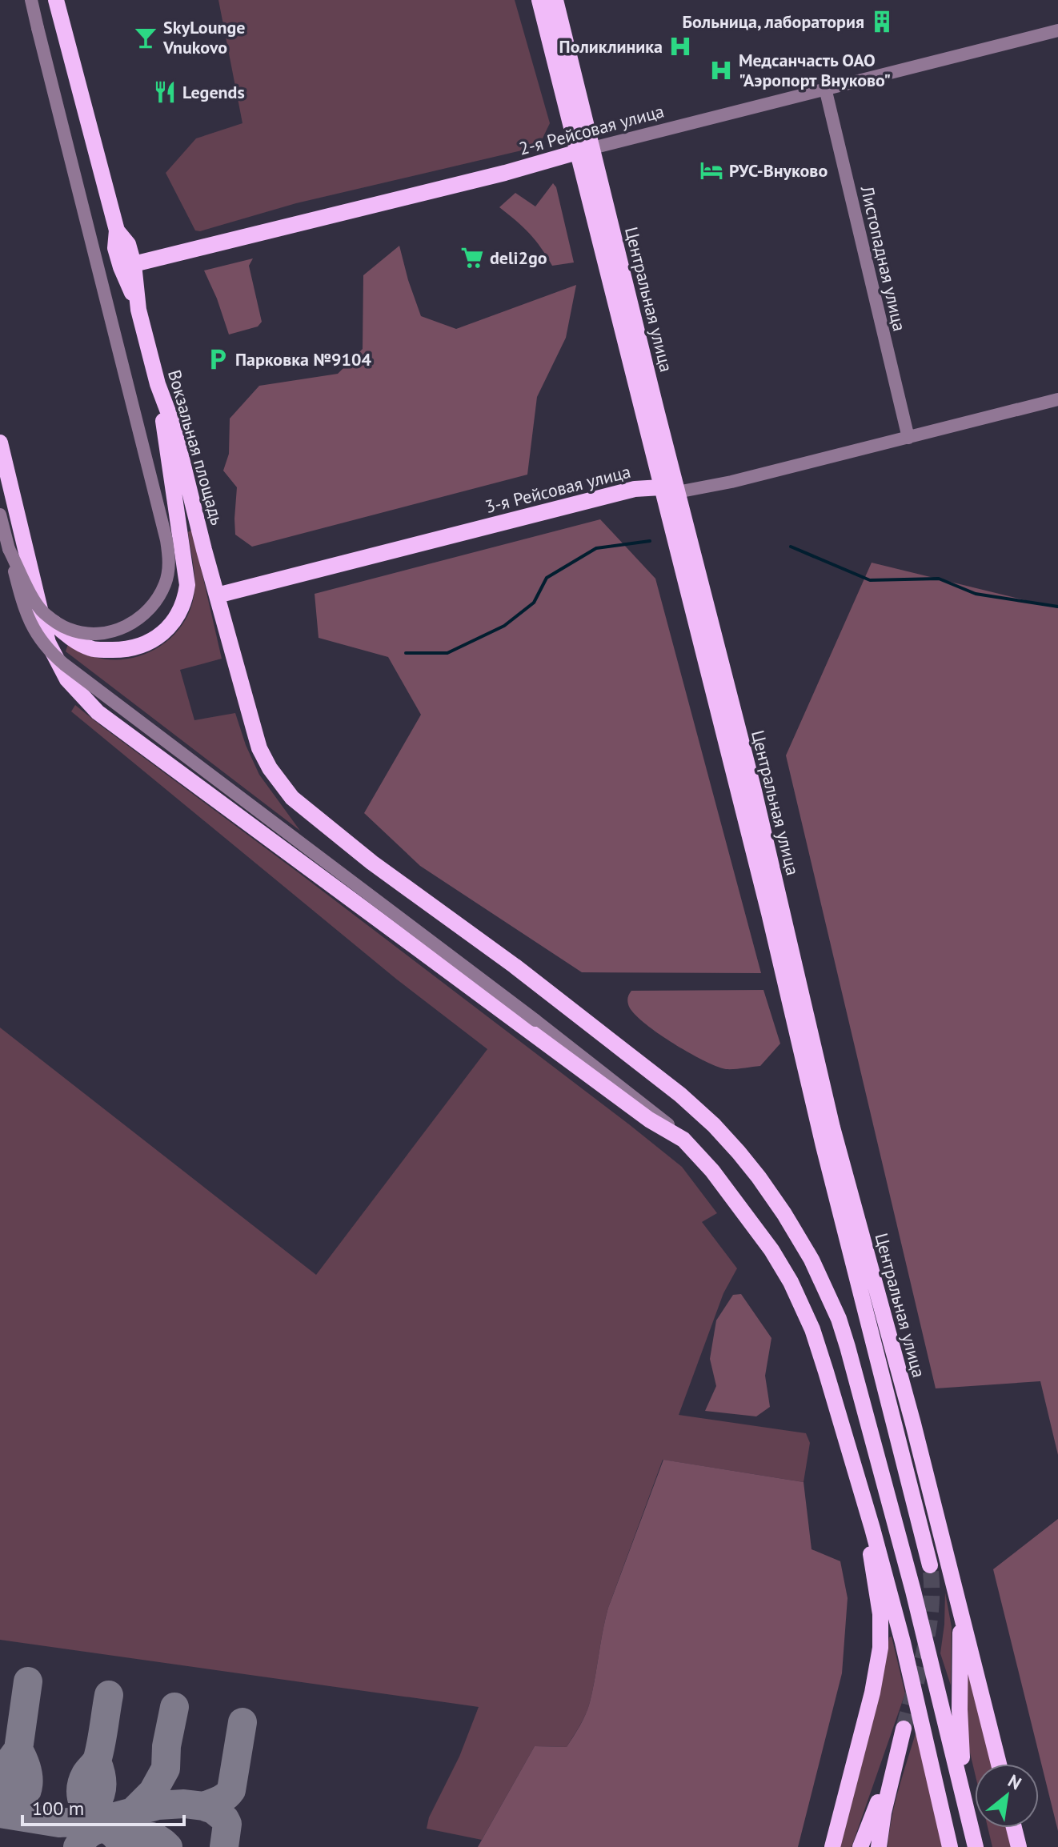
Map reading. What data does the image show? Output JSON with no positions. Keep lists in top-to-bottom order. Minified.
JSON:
{"streets":{"main road":["2-я Рейсовая улица","Центральная улица","Вокзальная площадь","3-я Рейсовая улица"],"street":["Листопадная улица"]},"crossings":[["2-я Рейсовая улица","Листопадная улица"],["2-я Рейсовая улица","Центральная улица"],["2-я Рейсовая улица","Вокзальная площадь"],["Листопадная улица","3-я Рейсовая улица"],["Центральная улица","3-я Рейсовая улица"],["Вокзальная площадь","3-я Рейсовая улица"]],"places":{"building":["Больница, лаборатория"],"bar":["SkyLounge Vnukovo"],"hospital":["Поликлиника","Медсанчасть ОАО \"Аэропорт Внуково\""],"restaurant":["Legends"],"hotel":["РУС-Внуково"],"supermarket":["deli2go"],"parking":["Парковка №9104"]},"scale_bar":"100 m","north":"top right"}
